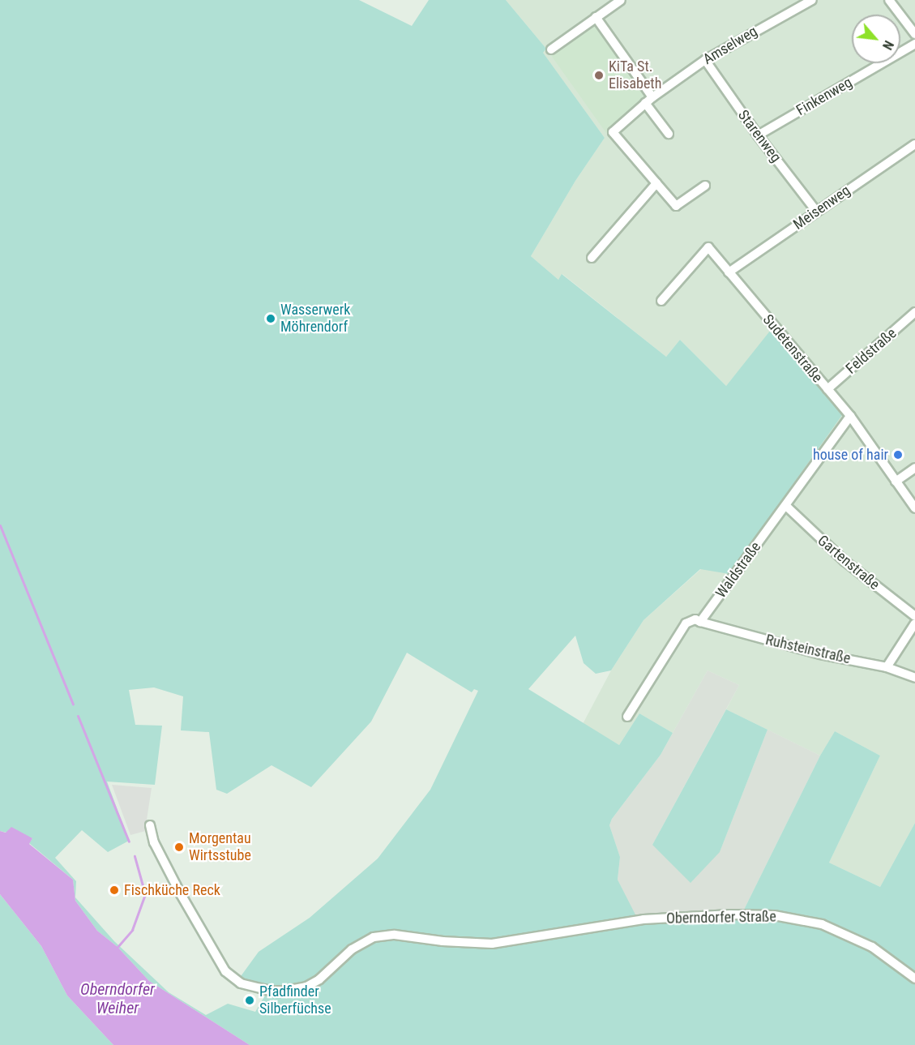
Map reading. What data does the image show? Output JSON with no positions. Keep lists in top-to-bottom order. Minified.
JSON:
{"streets":{"street":["Amselweg","Finkenweg","Starenweg","Meisenweg","Sudetenstraße","Feldstraße","Gartenstraße","Waldstraße","Ruhsteinstraße","Oberndorfer Straße"]},"crossings":[["Amselweg","Starenweg"],["Finkenweg","Starenweg"],["Starenweg","Meisenweg"],["Meisenweg","Sudetenstraße"],["Sudetenstraße","Feldstraße"],["Sudetenstraße","Waldstraße"],["Gartenstraße","Waldstraße"],["Waldstraße","Ruhsteinstraße"]],"water":["Oberndorfer Weiher"],"places":["KiTa St. Elisabeth","Wasserwerk Möhrendorf","house of hair","Morgentau Wirtsstube","Fischküche Reck","Pfadfinder Silberfüchse"],"north":"bottom right"}
